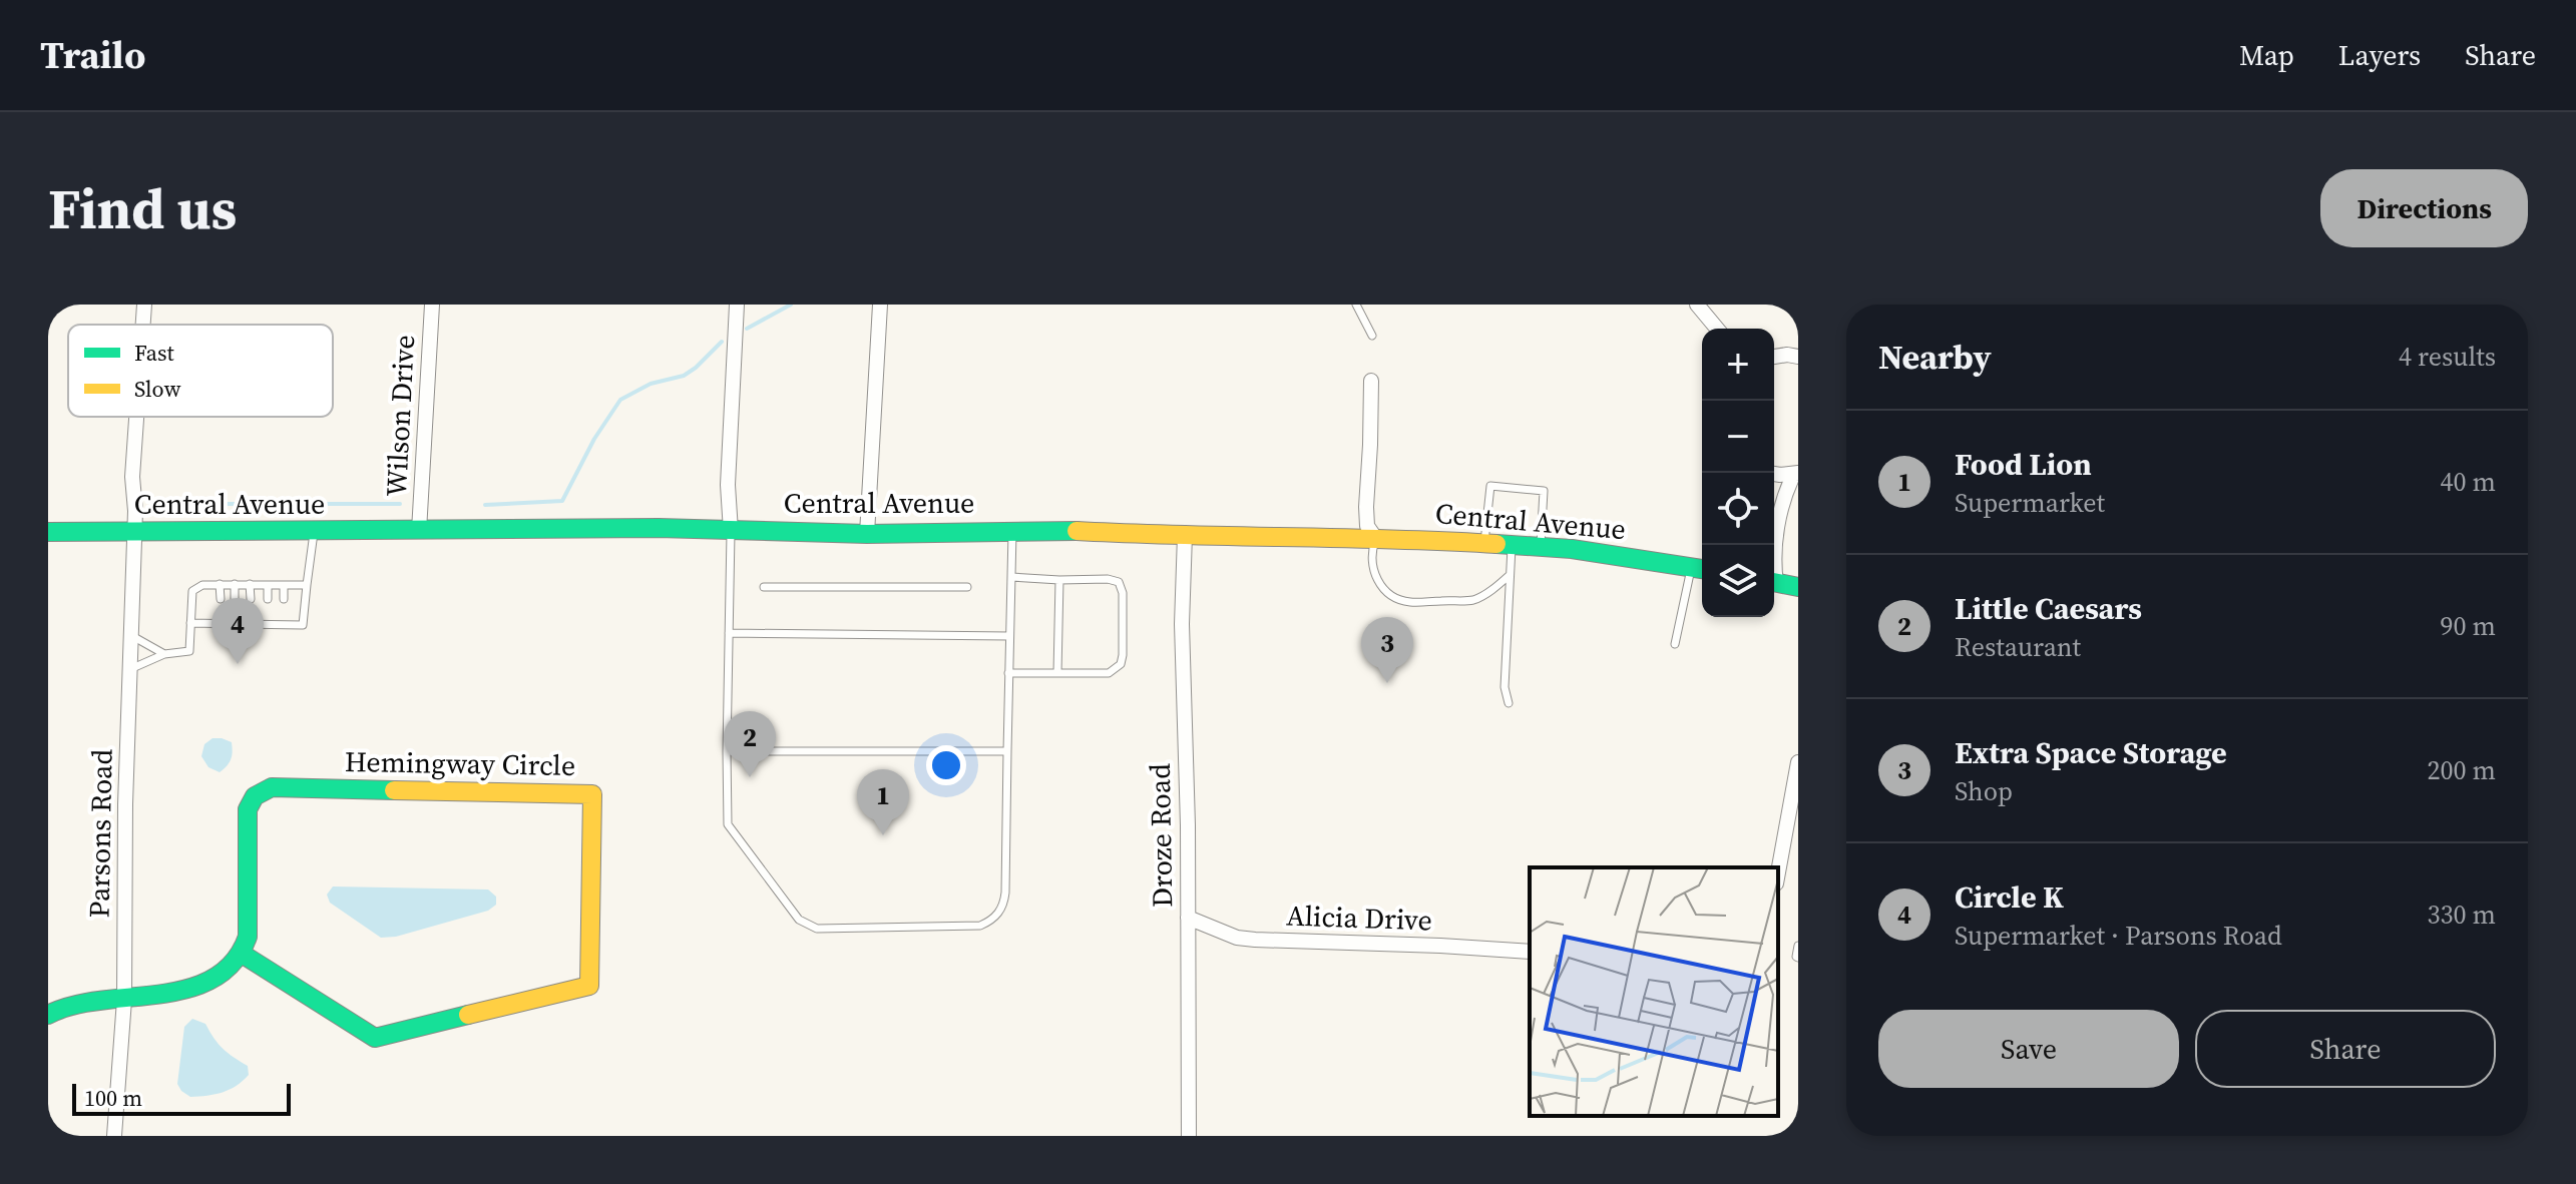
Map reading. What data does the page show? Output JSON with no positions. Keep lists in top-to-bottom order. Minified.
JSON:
{"streets":{"street":["Wilson Drive","Central Avenue","Hemingway Circle","Parsons Road","Droze Road","Alicia Drive"]},"crossings":[["Wilson Drive","Central Avenue"],["Central Avenue","Parsons Road"],["Central Avenue","Droze Road"],["Droze Road","Alicia Drive"]],"legend":["Fast","Slow"],"scale_bar":"100 m","page":{"header":"Trailo","nav":["Map","Layers","Share"],"buttons":["Directions",["Save","Share"]],"title":"Find us","heading":["Nearby","4 results"],"map_buttons":["+","−"],"list":[{"mark":"1","name":"Food Lion","note":"Supermarket","value":"40 m"},{"mark":"2","name":"Little Caesars","note":"Restaurant","value":"90 m"},{"mark":"3","name":"Extra Space Storage","note":"Shop","value":"200 m"},{"mark":"4","name":"Circle K","note":"Supermarket · Parsons Road","value":"330 m"}],"pins":["4","3","2","1"],"scale":"100 m"}}
